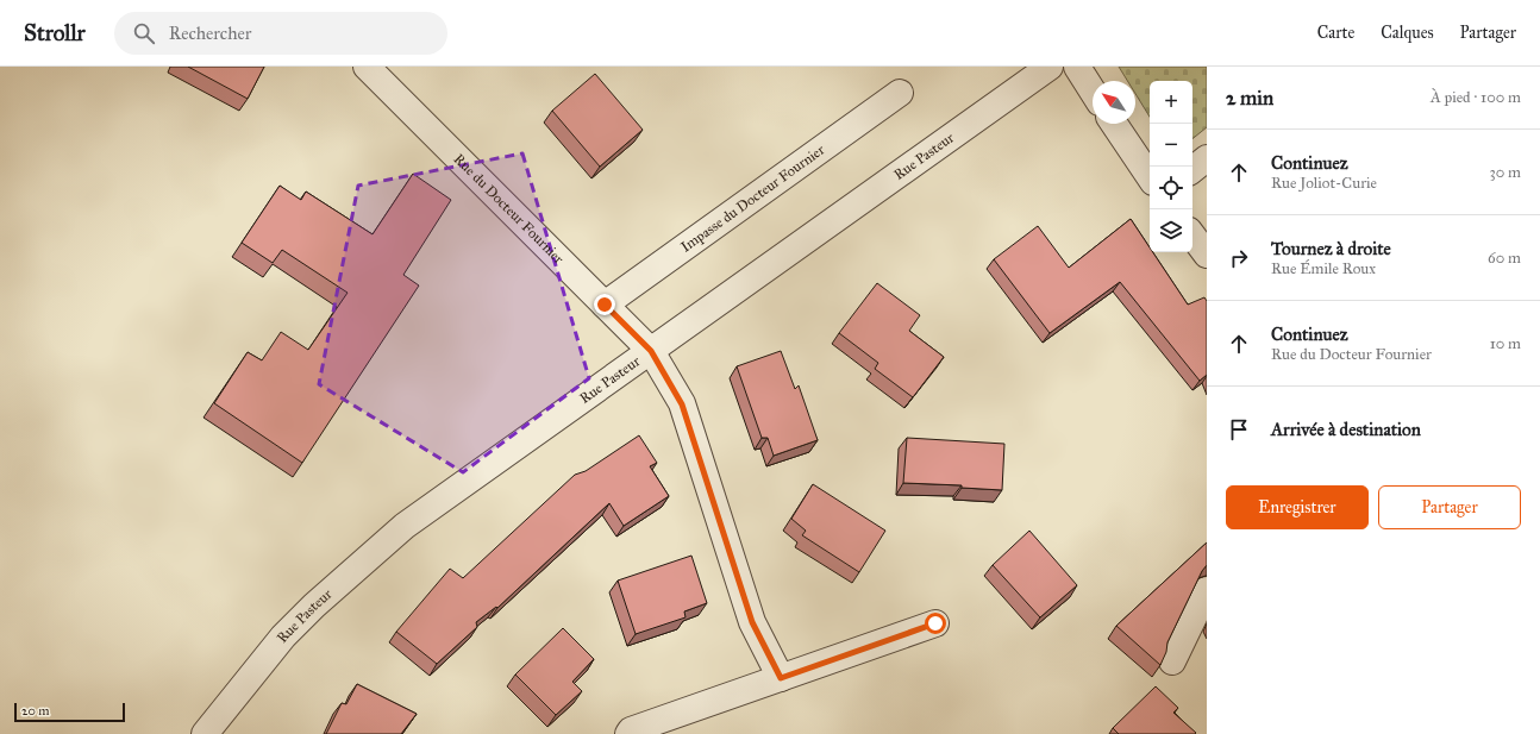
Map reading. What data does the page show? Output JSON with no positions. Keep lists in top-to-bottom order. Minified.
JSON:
{"streets":{"street":["Rue Pasteur","Impasse du Docteur Fournier","Rue du Docteur Fournier"]},"crossings":[["Rue Pasteur","Rue du Docteur Fournier"],["Impasse du Docteur Fournier","Rue du Docteur Fournier"]],"scale_bar":"20 m","north":"top left","page":{"header":"Strollr","search":"Rechercher","nav":["Carte","Calques","Partager"],"heading":["2 min","À pied · 100 m"],"map_buttons":["+","−"],"list":[["Continuez","Rue Joliot-Curie","30 m"],["Tournez à droite","Rue Émile Roux","60 m"],["Continuez","Rue du Docteur Fournier","10 m"],"Arrivée à destination"],"buttons":["Enregistrer","Partager"],"scale":"20 m"}}
